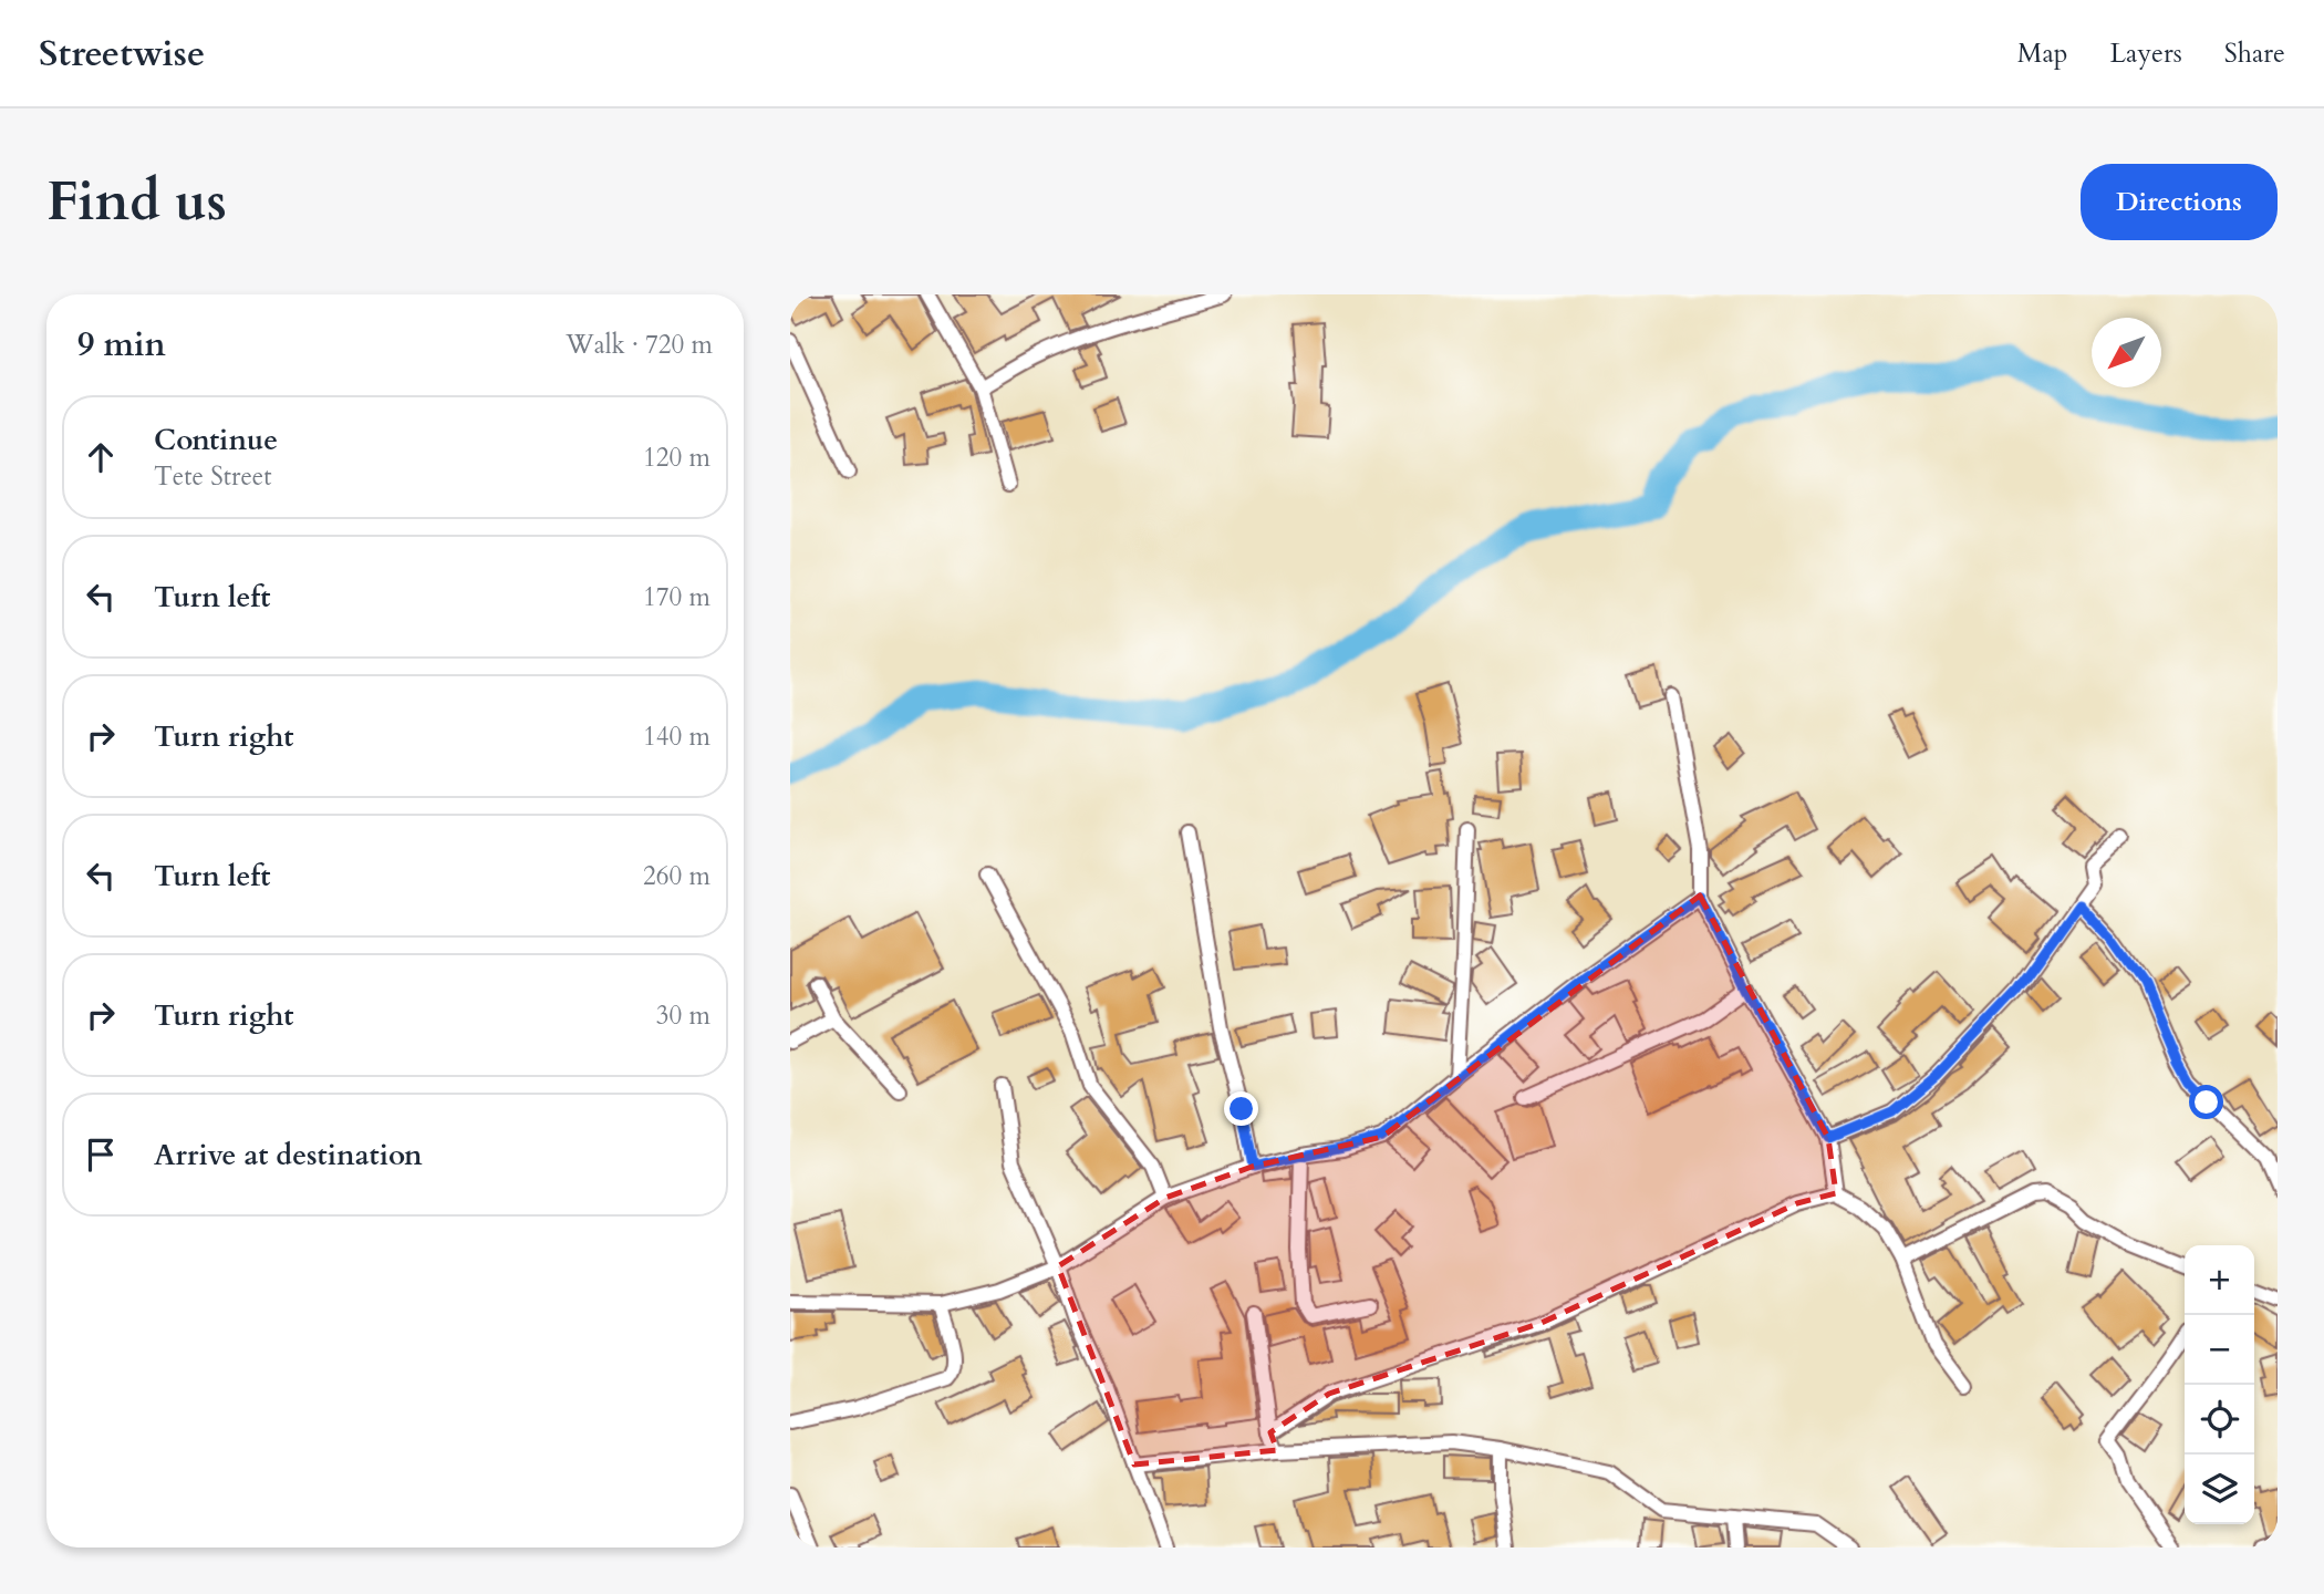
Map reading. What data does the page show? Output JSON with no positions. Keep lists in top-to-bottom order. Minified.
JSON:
{"north":"bottom left","page":{"header":"Streetwise","nav":["Map","Layers","Share"],"buttons":"Directions","title":"Find us","heading":["9 min","Walk · 720 m"],"list":[["Continue","Tete Street","120 m"],["Turn left","170 m"],["Turn right","140 m"],["Turn left","260 m"],["Turn right","30 m"],"Arrive at destination"],"map_buttons":["+","−"]}}
